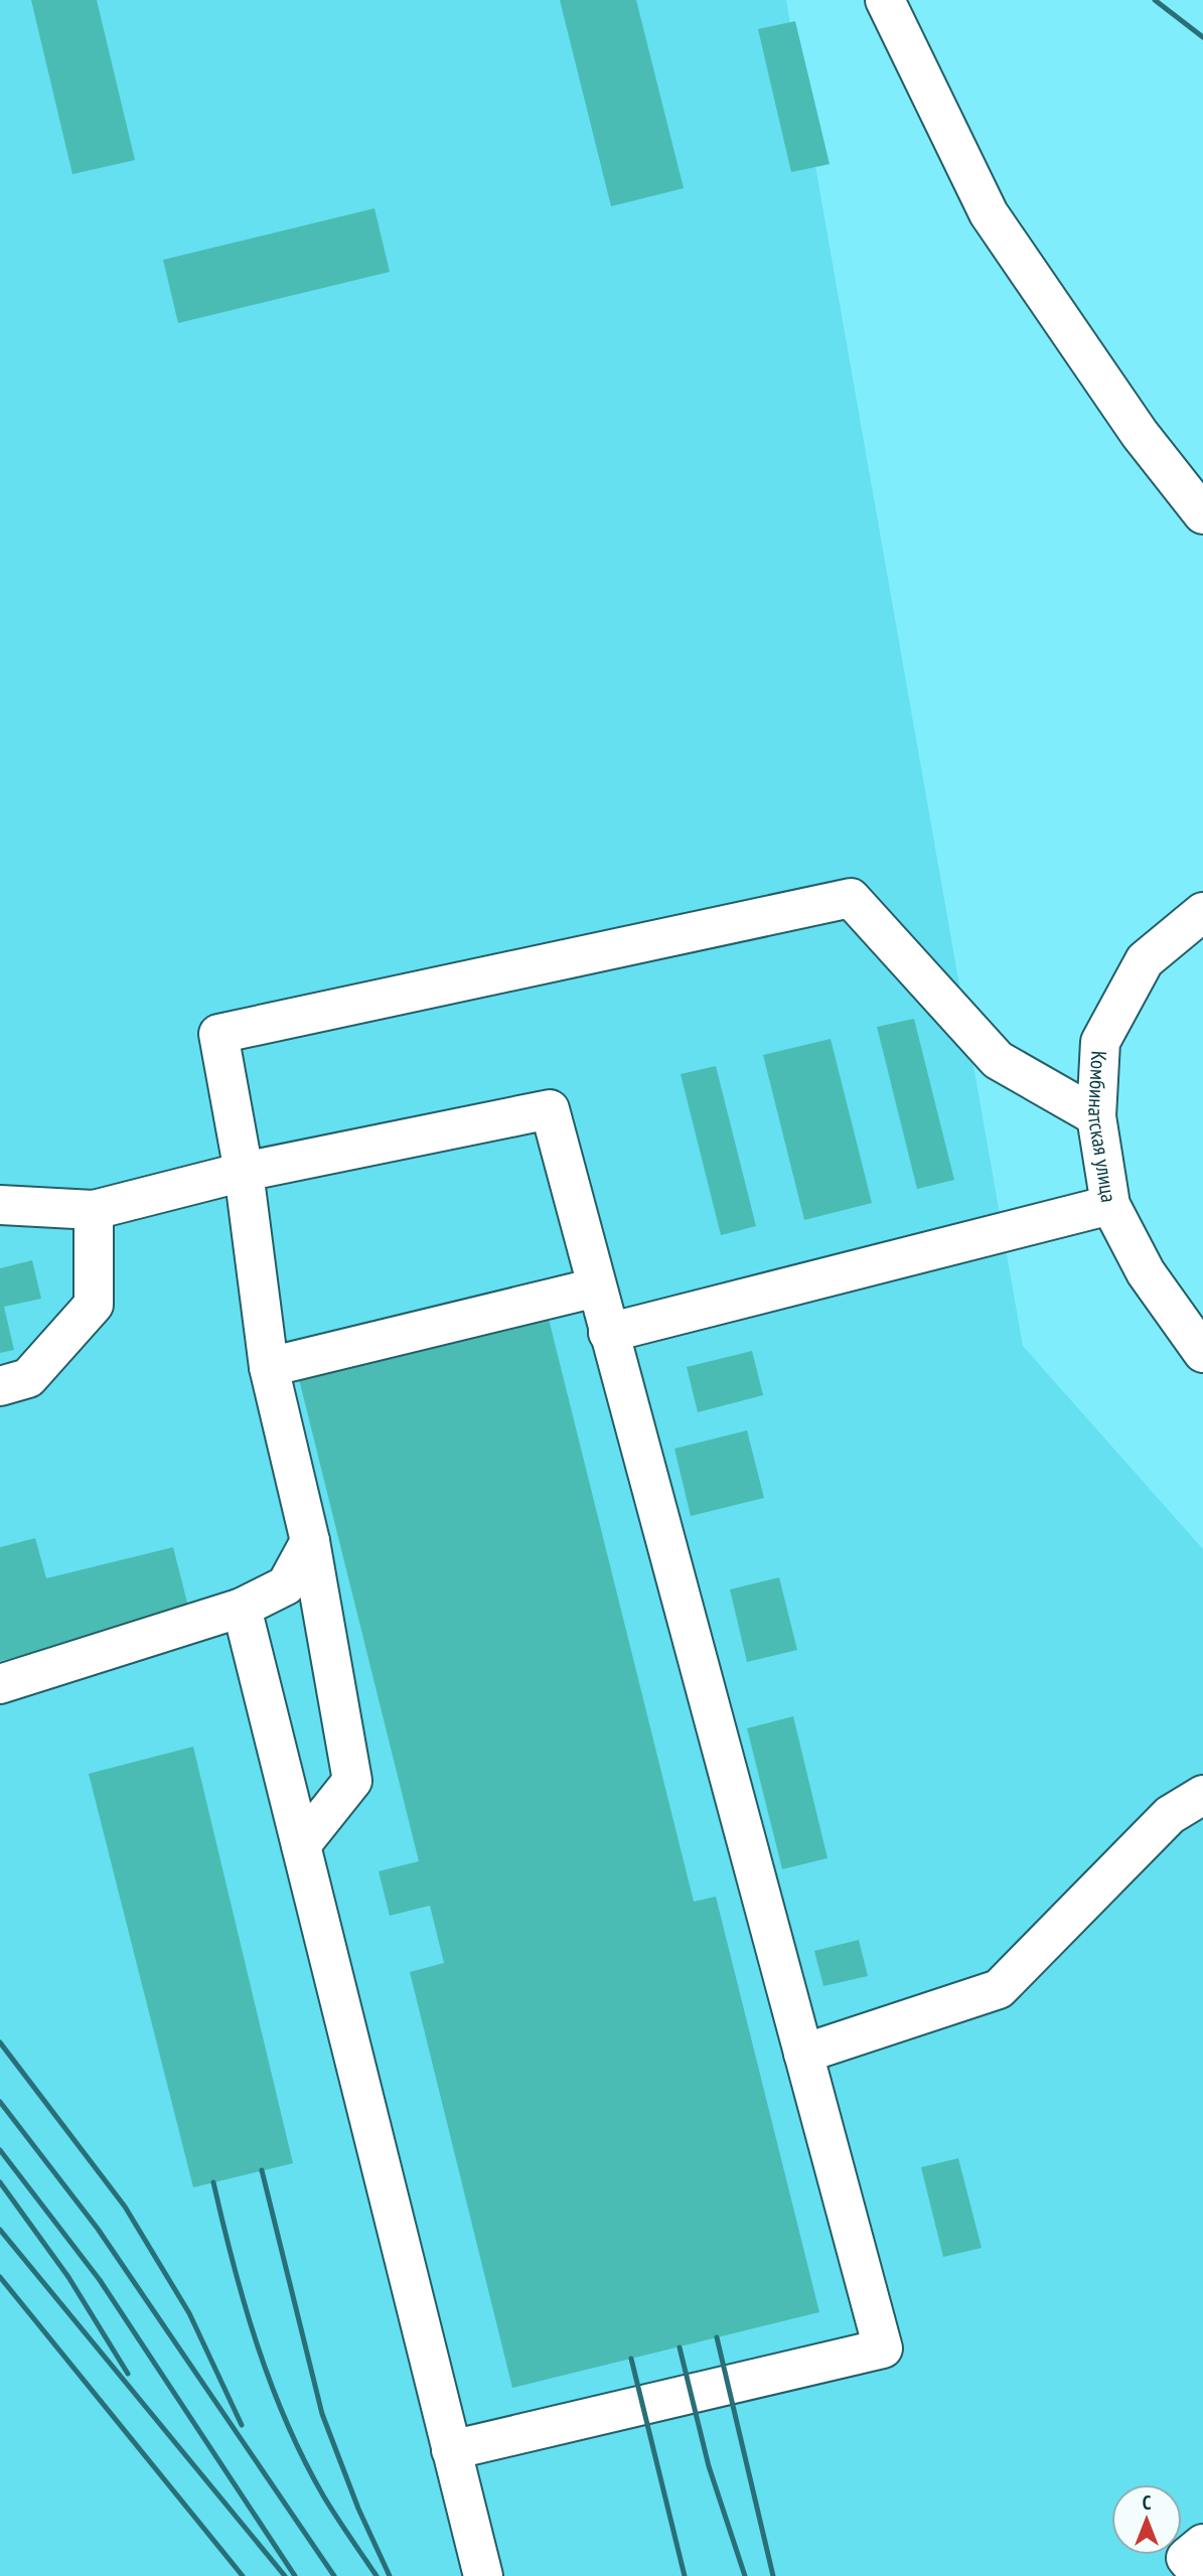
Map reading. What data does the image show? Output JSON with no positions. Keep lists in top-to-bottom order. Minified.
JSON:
{"streets":{"street":["Комбинатская улица"]},"north":"top"}
